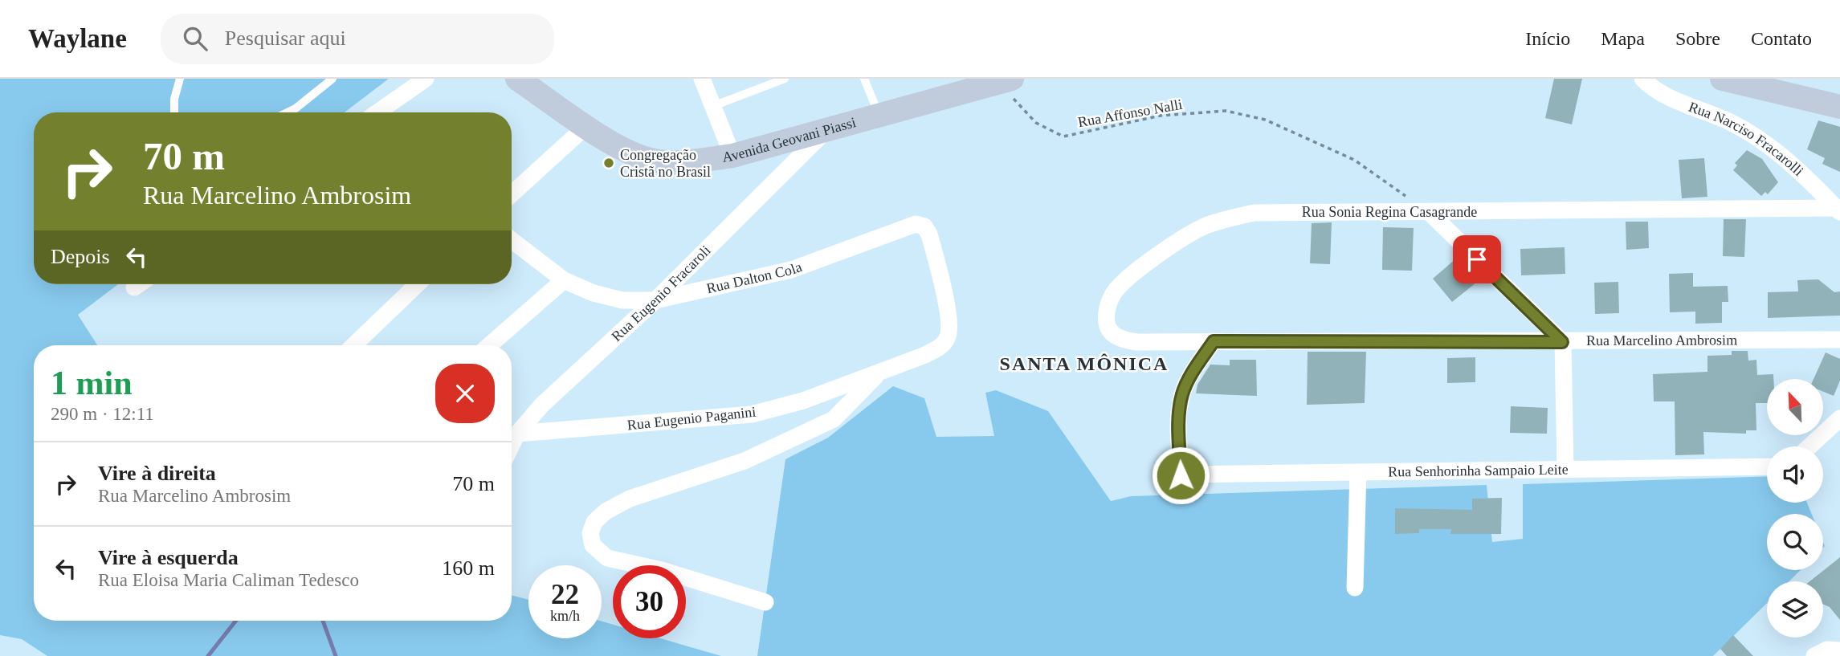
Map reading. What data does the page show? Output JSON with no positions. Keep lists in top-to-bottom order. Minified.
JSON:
{"streets":{"main road":["Avenida Geovani Piassi"],"street":["Rua Narciso Fracarolli","Rua Sonia Regina Casagrande","Rua Dalton Cola","Rua Eugenio Fracaroli","Rua Marcelino Ambrosim","Rua Eugenio Paganini","Rua Senhorinha Sampaio Leite"],"path":["Rua Affonso Nalli"]},"crossings":[["Rua Affonso Nalli","Avenida Geovani Piassi"],["Rua Affonso Nalli","Rua Sonia Regina Casagrande"],["Avenida Geovani Piassi","Rua Eugenio Fracaroli"],["Rua Narciso Fracarolli","Rua Sonia Regina Casagrande"],["Rua Sonia Regina Casagrande","Rua Marcelino Ambrosim"],["Rua Sonia Regina Casagrande","Rua Senhorinha Sampaio Leite"],["Rua Dalton Cola","Rua Eugenio Fracaroli"],["Rua Dalton Cola","Rua Eugenio Paganini"],["Rua Eugenio Fracaroli","Rua Eugenio Paganini"],["Rua Marcelino Ambrosim","Rua Senhorinha Sampaio Leite"]],"districts":["SANTA MÔNICA"],"places":["Congregação Cristã no Brasil"],"north":"top left","page":{"header":"Waylane","search":"Pesquisar aqui","nav":["Início","Mapa","Sobre","Contato"],"turn":["70 m","Rua Marcelino Ambrosim"],"then":"Depois","heading":["1 min","290 m · 12:11"],"list":[{"name":"Vire à direita","note":"Rua Marcelino Ambrosim","value":"70 m"},{"name":"Vire à esquerda","note":"Rua Eloisa Maria Caliman Tedesco","value":"160 m"}],"speed":"22 km/h","limit":"30"}}
